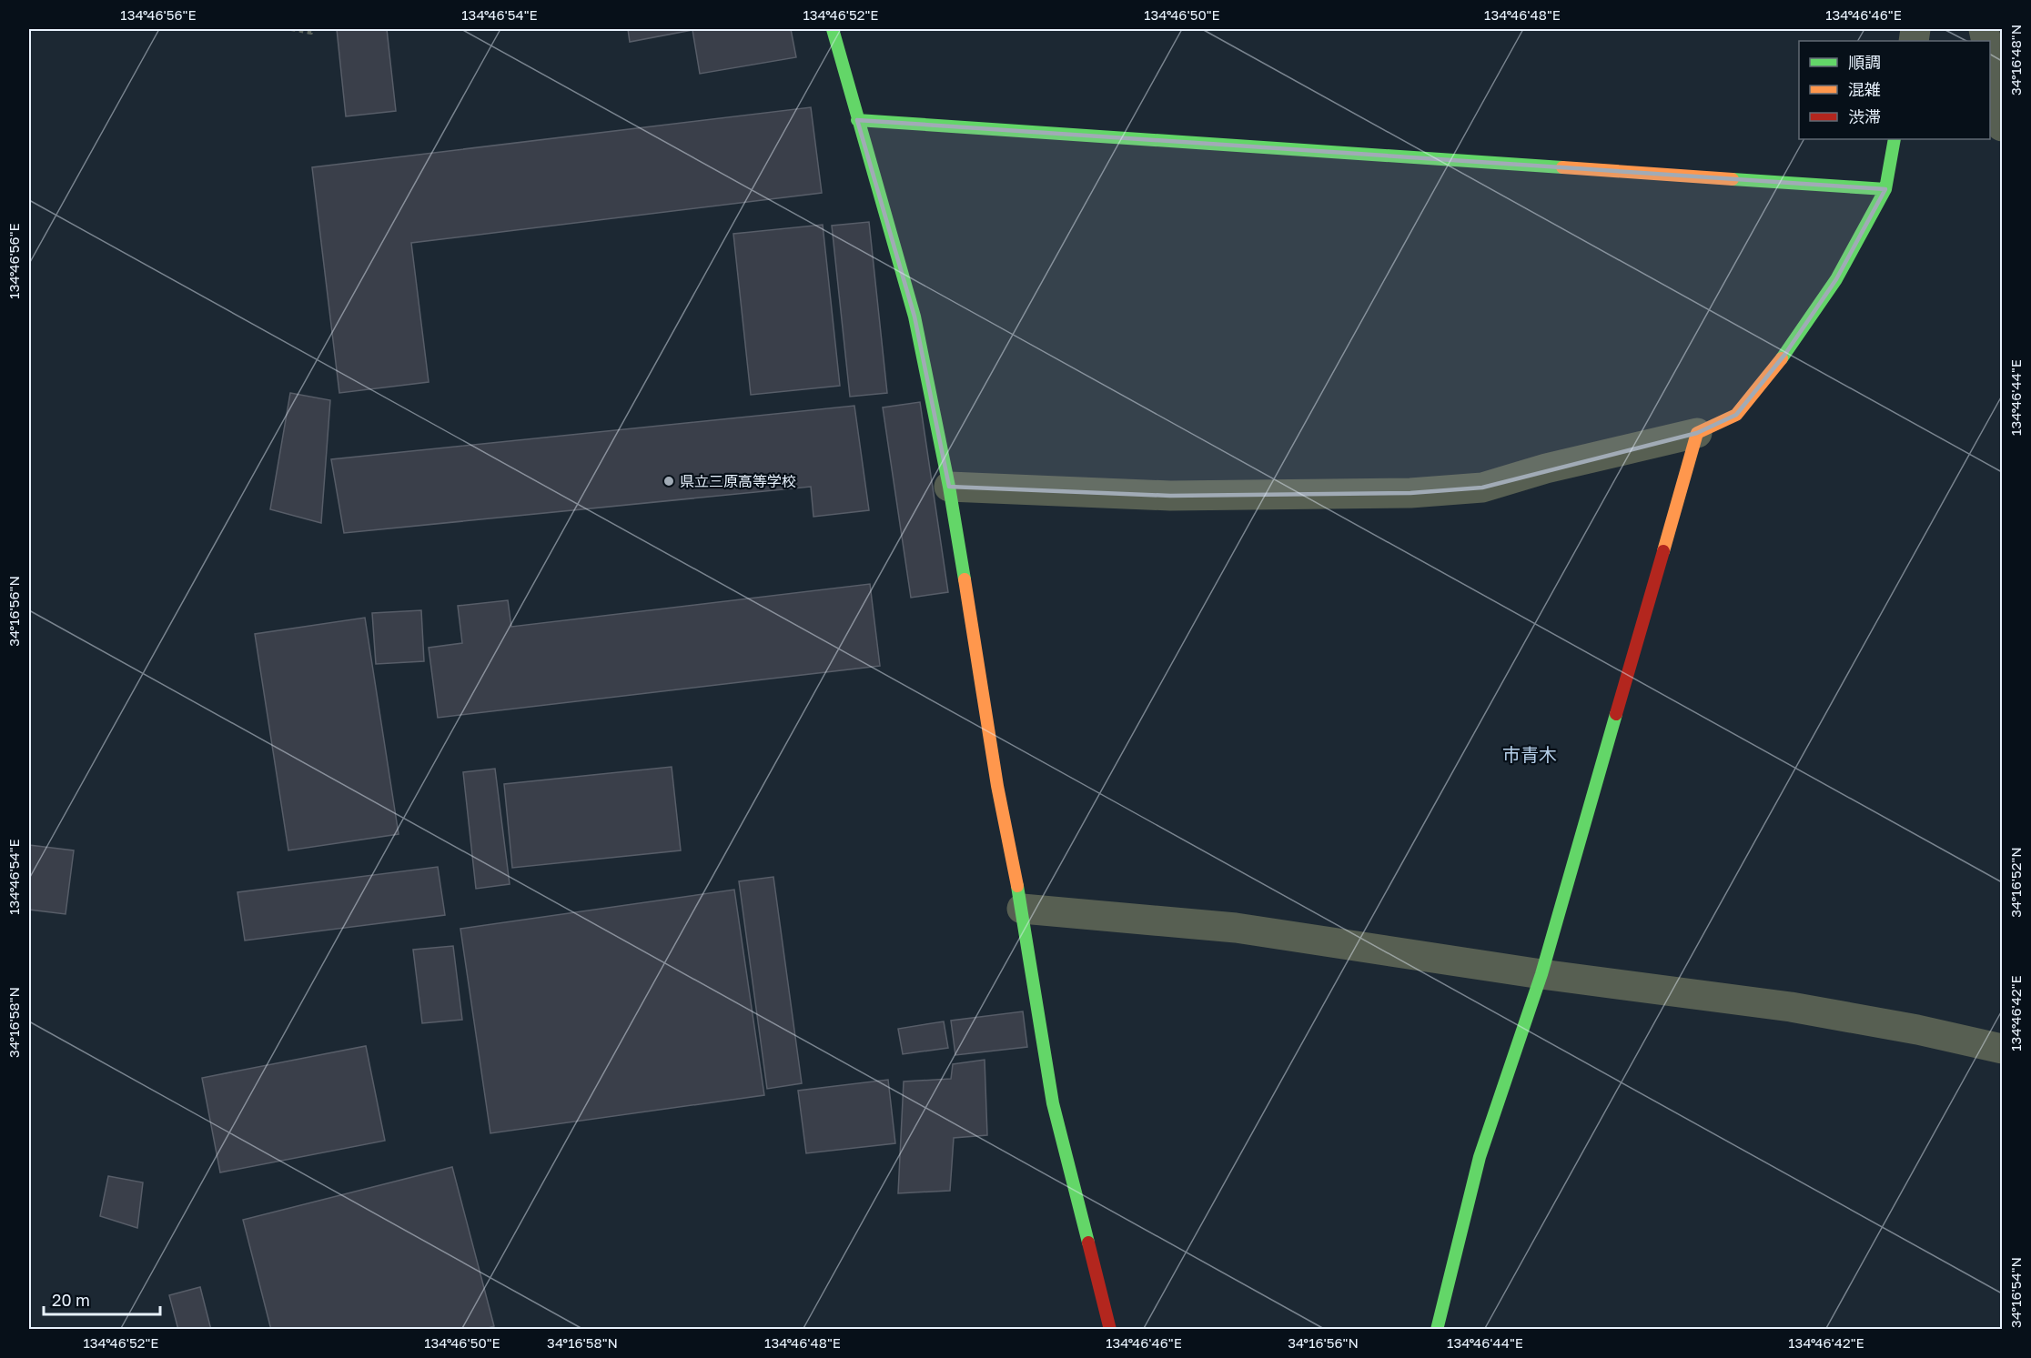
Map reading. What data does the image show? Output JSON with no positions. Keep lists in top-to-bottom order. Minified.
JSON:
{"districts":["市青木"],"places":["県立三原高等学校"],"legend":["順調","混雑","渋滞"],"scale_bar":"20 m","coordinates":["134°46'56\"E","134°46'54\"E","134°46'52\"E","134°46'50\"E","134°46'48\"E","134°46'46\"E","34°16'48\"N","134°46'44\"E","34°16'56\"N","34°16'52\"N","134°46'42\"E","34°16'58\"N","34°16'54\"N"]}
